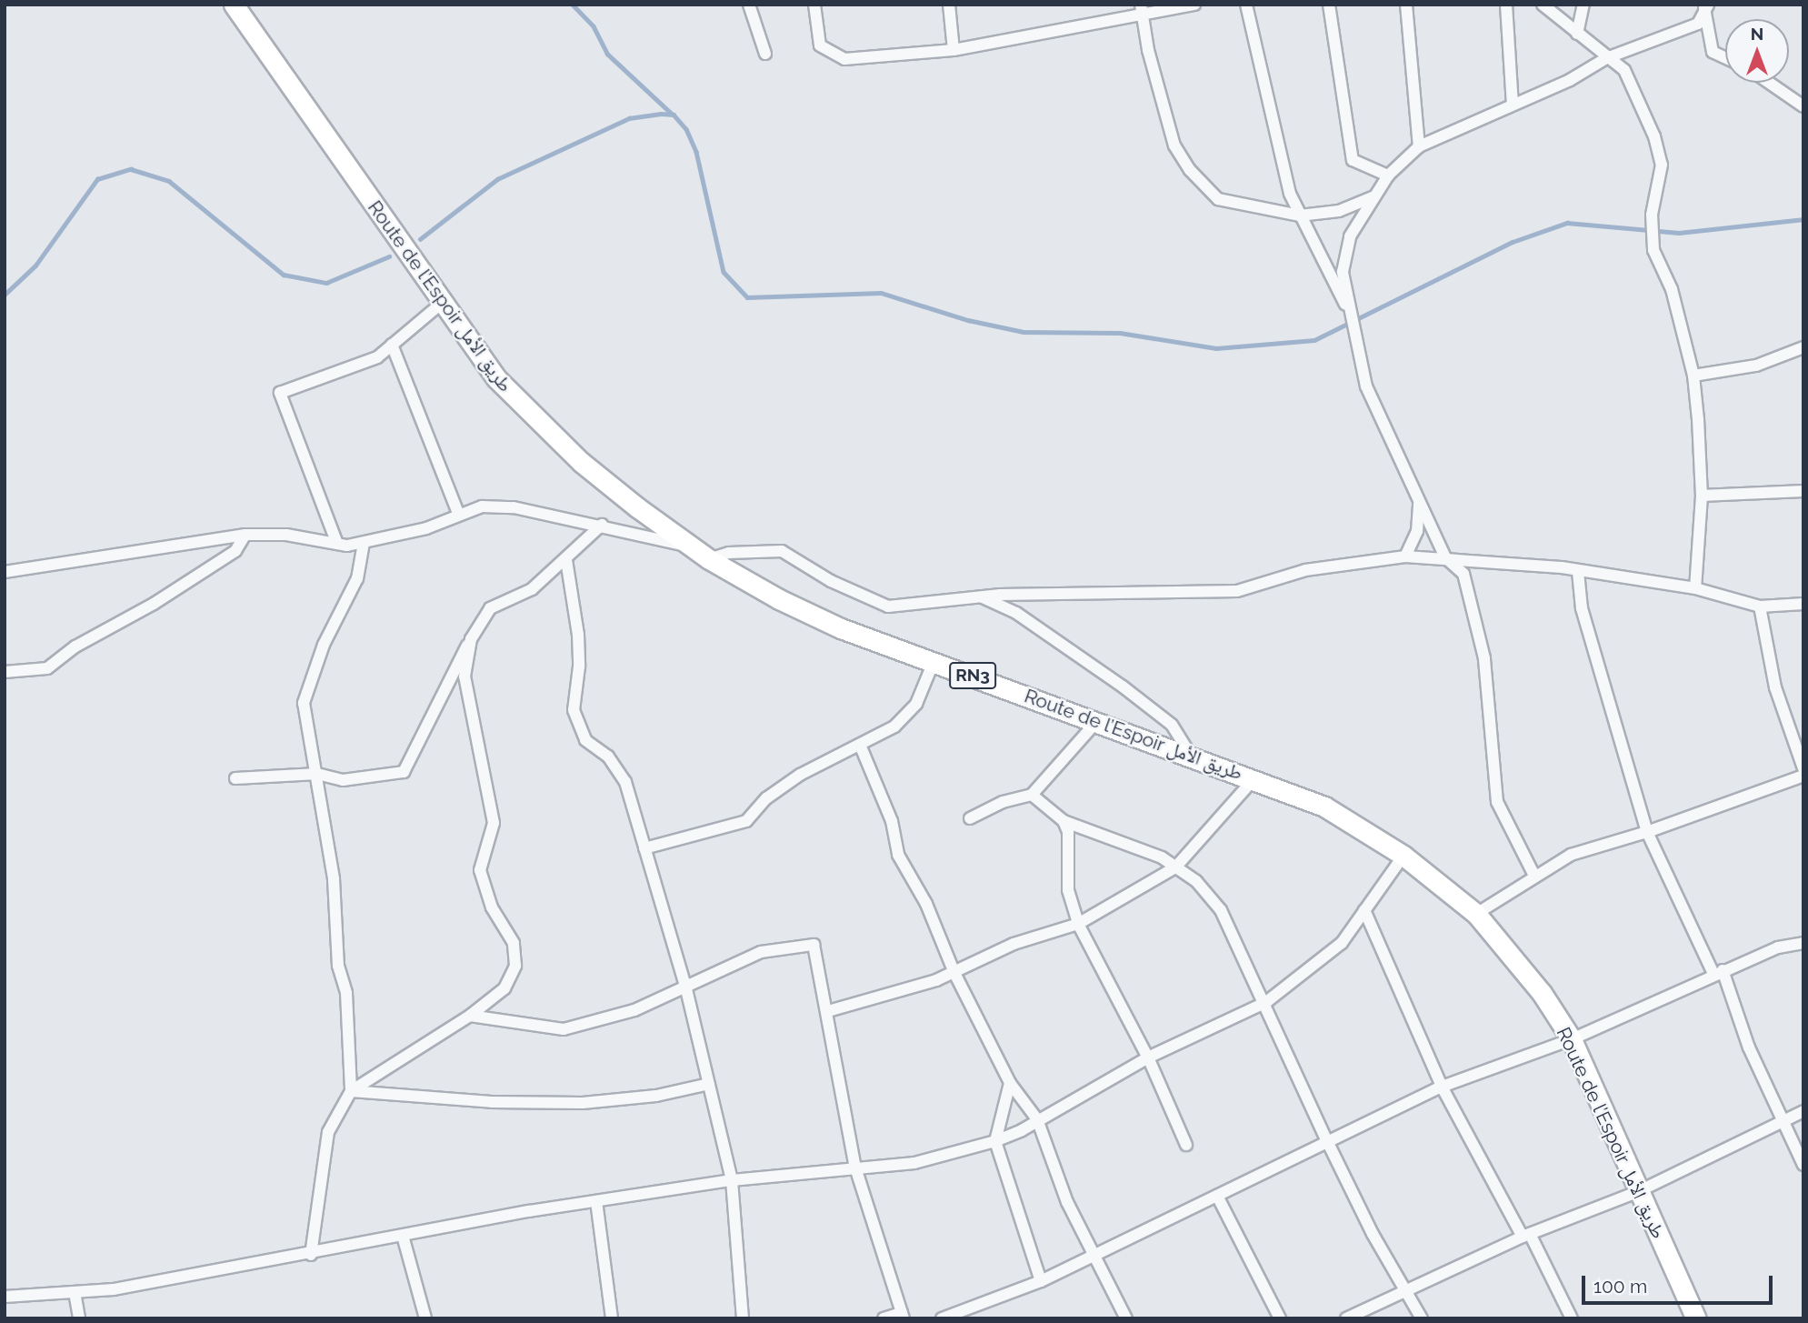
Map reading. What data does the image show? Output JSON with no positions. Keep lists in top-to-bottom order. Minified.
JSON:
{"streets":{"highway":["Route de l’Espoir طريق الأمل","RN3"]},"scale_bar":"100 m","north":"top"}
